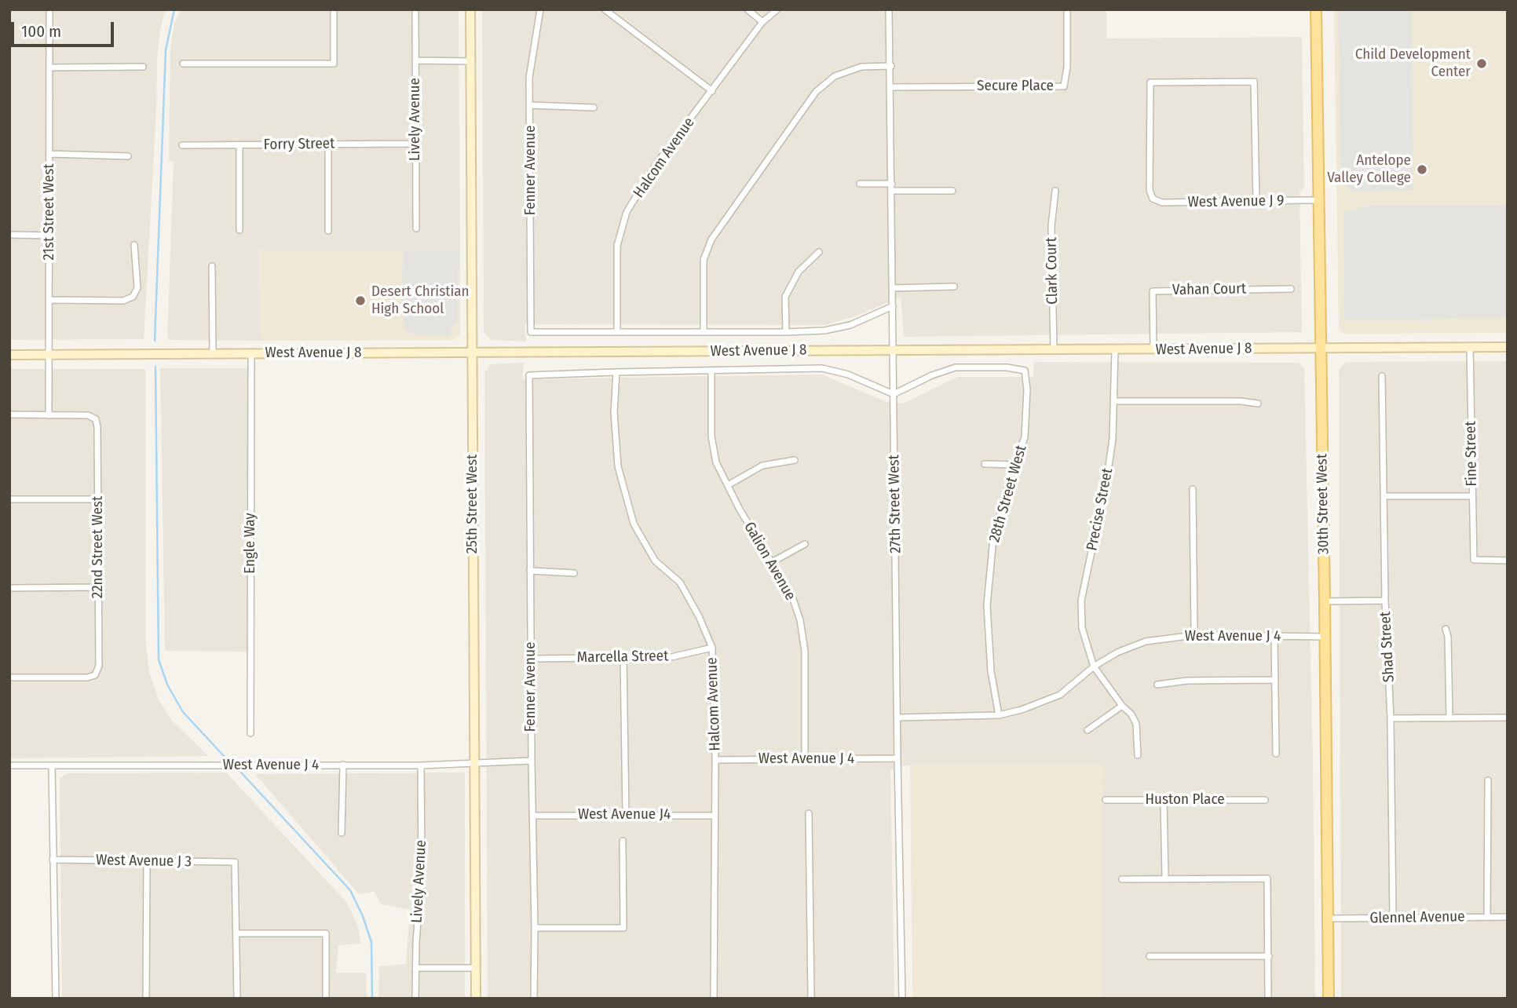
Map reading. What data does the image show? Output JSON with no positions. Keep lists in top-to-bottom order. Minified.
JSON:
{"streets":{"main road":["30th Street West"],"street":["Secure Place","Lively Avenue","Forry Street","Halcom Avenue","Fenner Avenue","West Avenue J 9","21st Street West","Clark Court","Vahan Court","West Avenue J 8","Fine Street","28th Street West","25th Street West","27th Street West","Precise Street","Engle Way","22nd Street West","Galion Avenue","West Avenue J 4","Shad Street","Marcella Street","Huston Place","West Avenue J4","West Avenue J 3","Glennel Avenue"]},"crossings":[["Secure Place","27th Street West"],["Lively Avenue","Forry Street"],["Lively Avenue","West Avenue J 4"],["Halcom Avenue","Fenner Avenue"],["Halcom Avenue","West Avenue J 4"],["Halcom Avenue","Marcella Street"],["Halcom Avenue","West Avenue J4"],["Fenner Avenue","West Avenue J 4"],["Fenner Avenue","Marcella Street"],["Fenner Avenue","West Avenue J4"],["West Avenue J 9","30th Street West"],["21st Street West","West Avenue J 8"],["21st Street West","22nd Street West"],["Clark Court","West Avenue J 8"],["Vahan Court","West Avenue J 8"],["West Avenue J 8","Fine Street"],["West Avenue J 8","25th Street West"],["West Avenue J 8","27th Street West"],["West Avenue J 8","30th Street West"],["West Avenue J 8","Precise Street"],["West Avenue J 8","Engle Way"],["28th Street West","27th Street West"],["28th Street West","West Avenue J 4"],["25th Street West","West Avenue J 4"],["27th Street West","West Avenue J 4"],["30th Street West","West Avenue J 4"],["30th Street West","Glennel Avenue"],["Precise Street","West Avenue J 4"],["Galion Avenue","West Avenue J 4"],["Shad Street","Glennel Avenue"]],"places":["Child Development Center","Antelope Valley College","Desert Christian High School"],"scale_bar":"100 m"}
